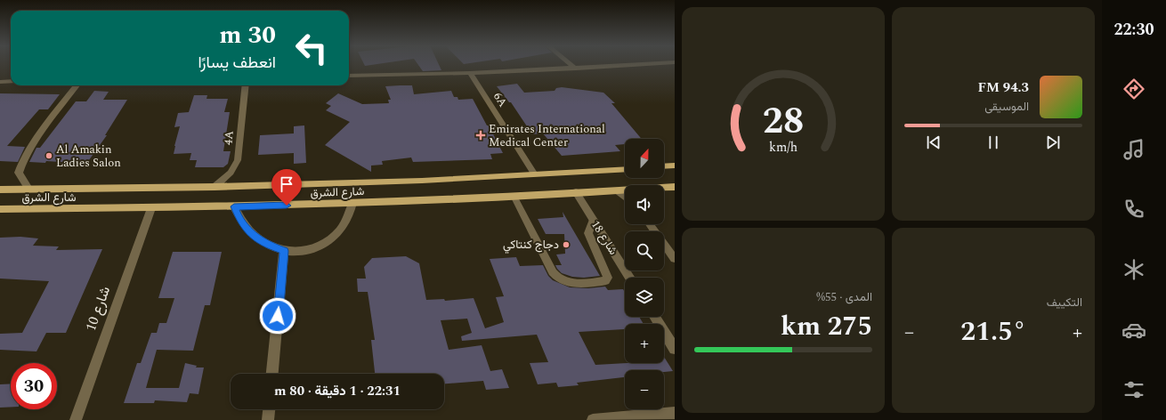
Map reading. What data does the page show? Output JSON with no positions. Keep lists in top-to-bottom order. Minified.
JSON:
{"streets":{"main road":["شارع الشرق"],"street":["6A","4A","شارع 18","شارع 10"]},"crossings":[["6A","شارع الشرق"],["4A","شارع الشرق"],["شارع الشرق","شارع 18"],["شارع الشرق","شارع 10"]],"places":{"health":["Emirates International Medical Center"],"other":["Al Amakin Ladies Salon","دجاج كنتاكي"]},"north":"top","page":{"tabs":"22:30","turn":["30 m","انعطف يسارًا"],"song":["94.3 FM","الموسيقى"],"map_buttons":["+","−"],"tile":["التكييف",["المدى · 55%","275 km"]],"heat":["−","21.5°","+"],"limit":"30","trip":"22:31 · 1 دقيقة · 80 m","gauge":["28","km/h"]}}
